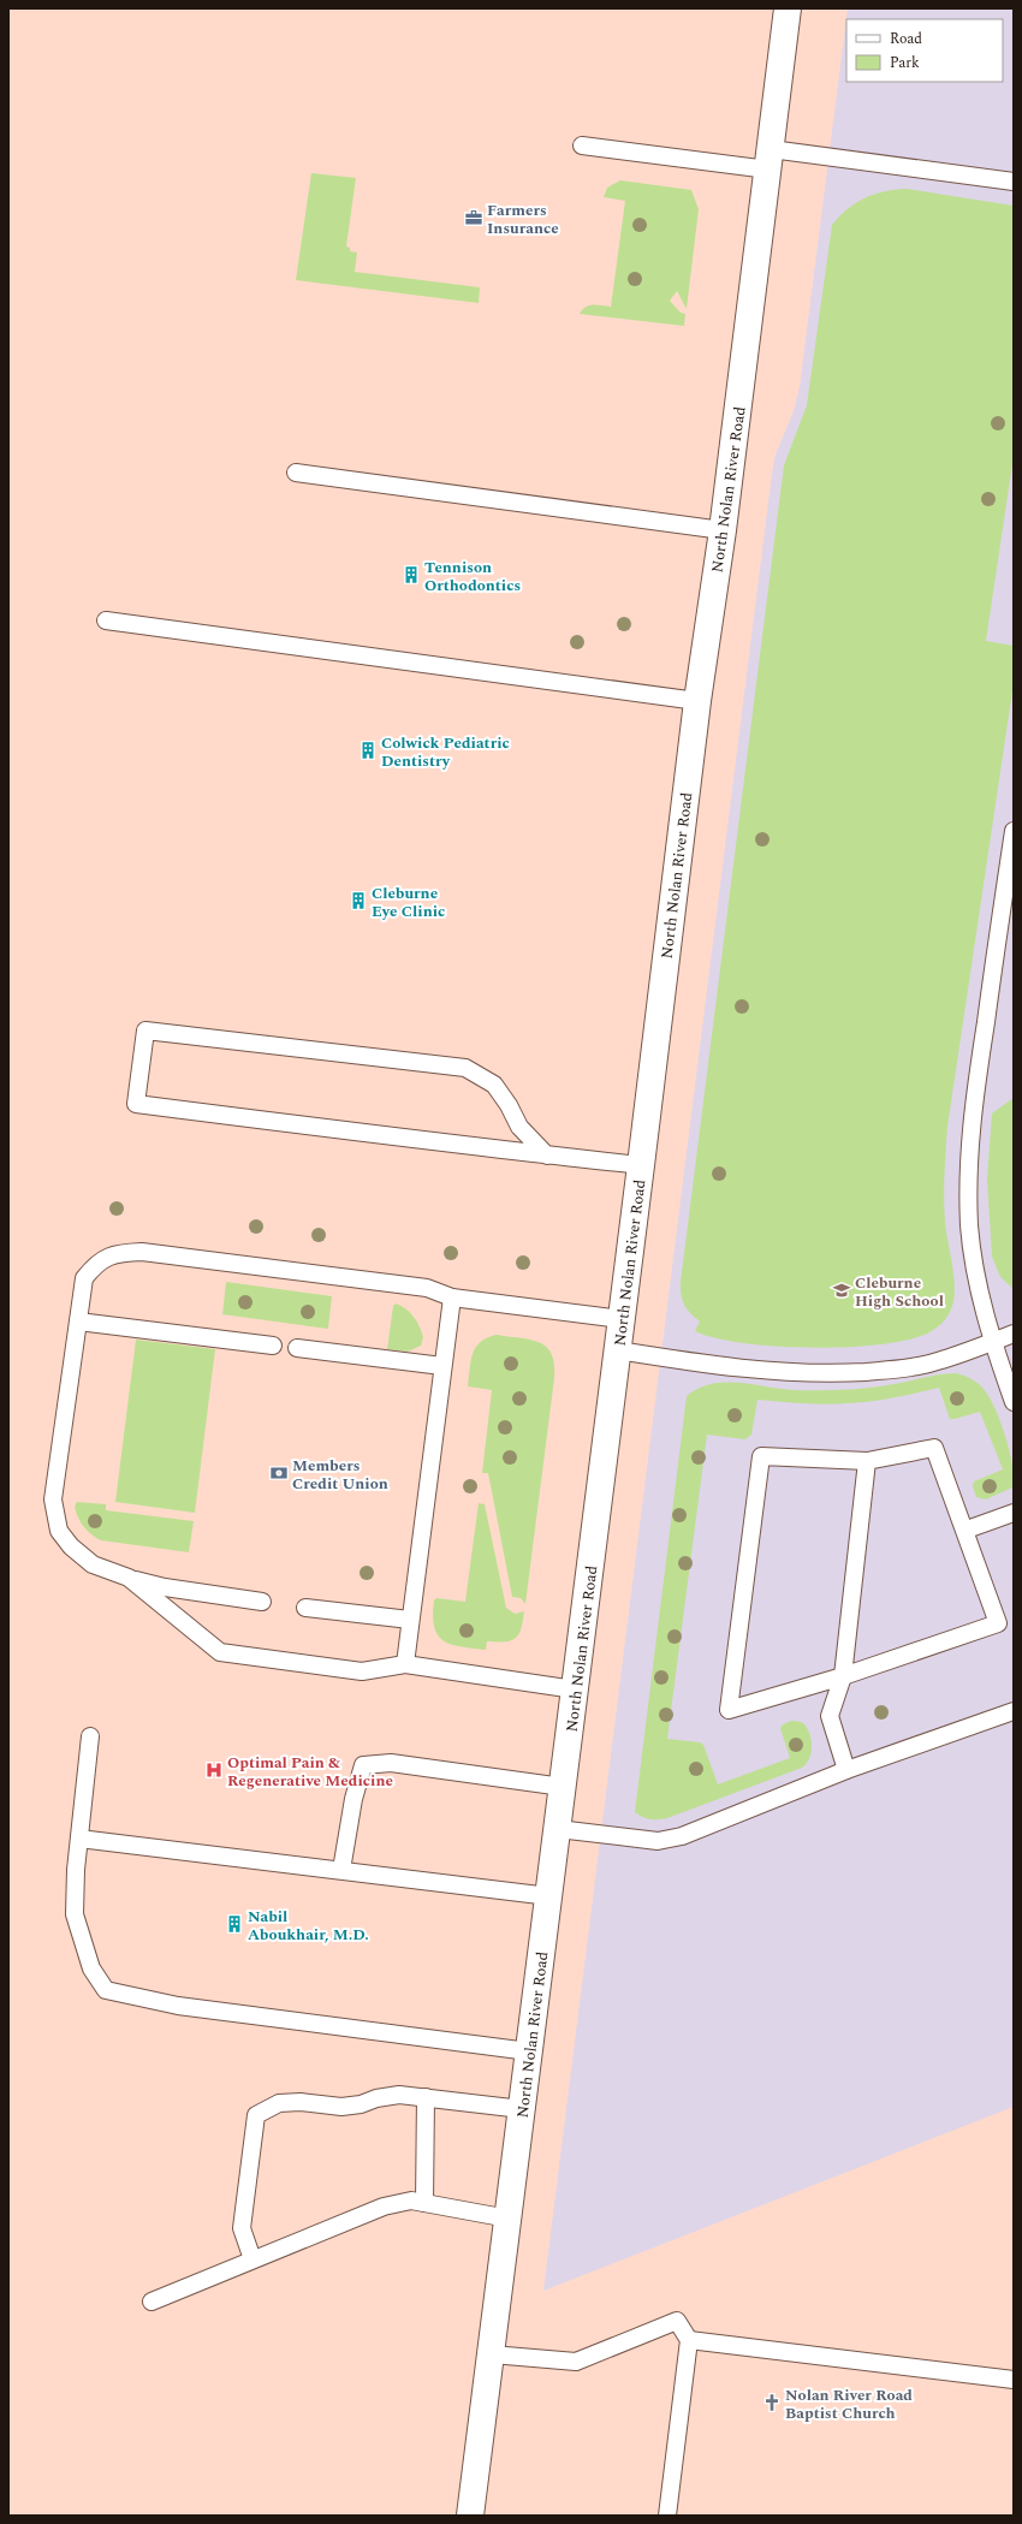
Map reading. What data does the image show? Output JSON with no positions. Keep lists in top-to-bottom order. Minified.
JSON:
{"streets":{"main road":["North Nolan River Road"]},"places":{"office":["Farmers Insurance"],"building":["Tennison Orthodontics","Colwick Pediatric Dentistry","Cleburne Eye Clinic","Nabil Aboukhair, M.D."],"school or university":["Cleburne High School"],"bank":["Members Credit Union"],"hospital":["Optimal Pain & Regenerative Medicine"],"church":["Nolan River Road Baptist Church"]},"legend":["Road","Park"]}
